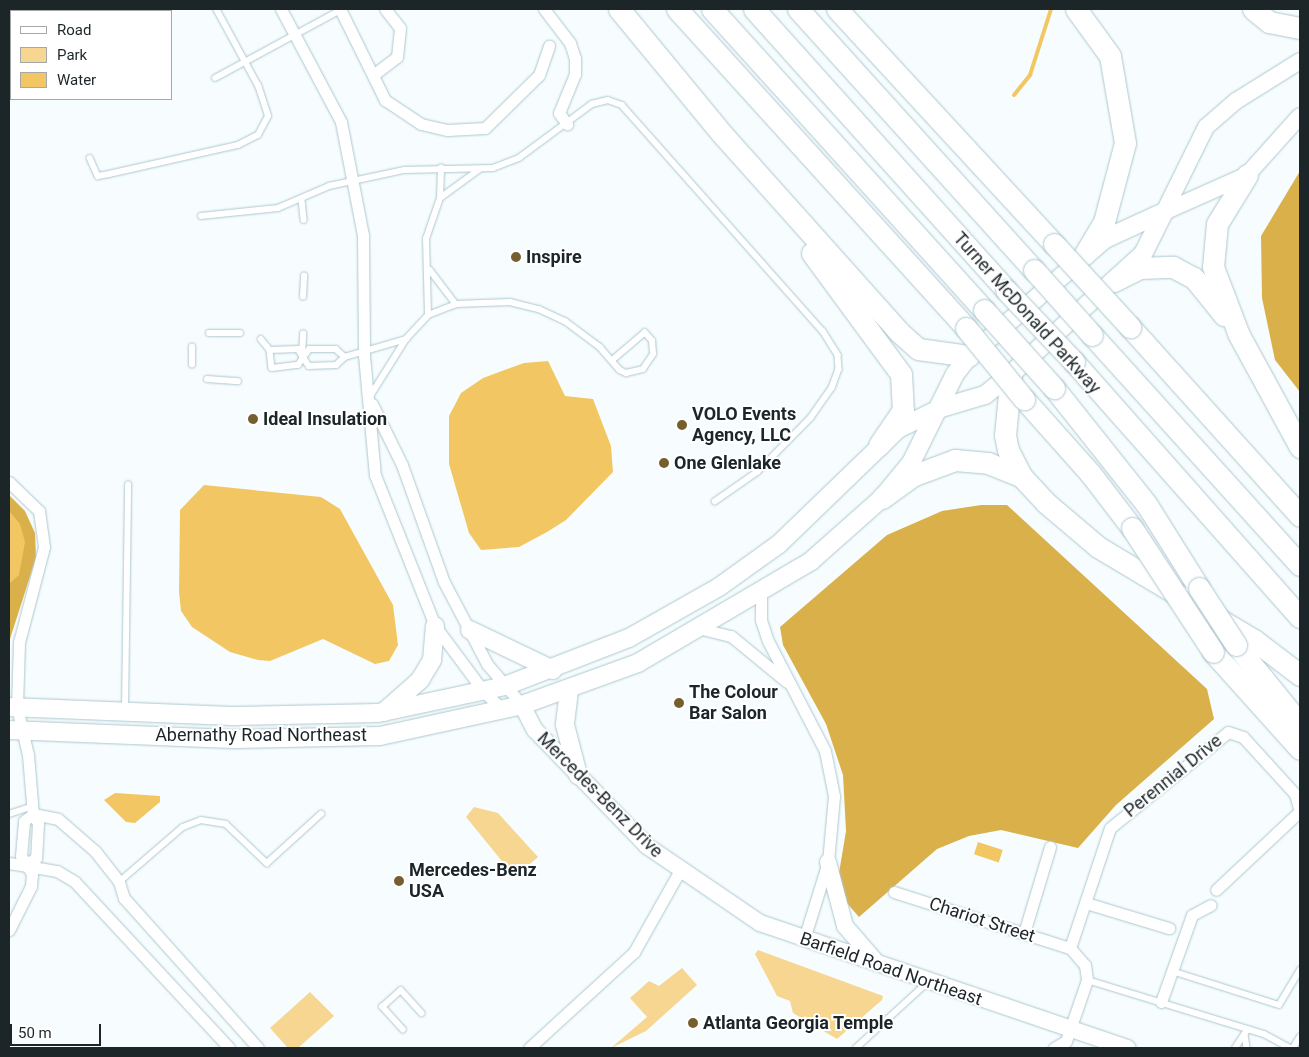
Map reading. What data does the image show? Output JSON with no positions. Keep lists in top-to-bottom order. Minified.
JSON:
{"streets":{"highway":["Turner McDonald Parkway"],"main road":["Abernathy Road Northeast"],"street":["Perennial Drive","Mercedes-Benz Drive","Chariot Street","Barfield Road Northeast"]},"crossings":[["Abernathy Road Northeast","Mercedes-Benz Drive"],["Perennial Drive","Chariot Street"],["Mercedes-Benz Drive","Barfield Road Northeast"]],"places":["Inspire","Ideal Insulation","VOLO Events Agency, LLC","One Glenlake","The Colour Bar Salon","Mercedes-Benz USA","Atlanta Georgia Temple"],"legend":["Road","Park","Water"],"scale_bar":"50 m"}
